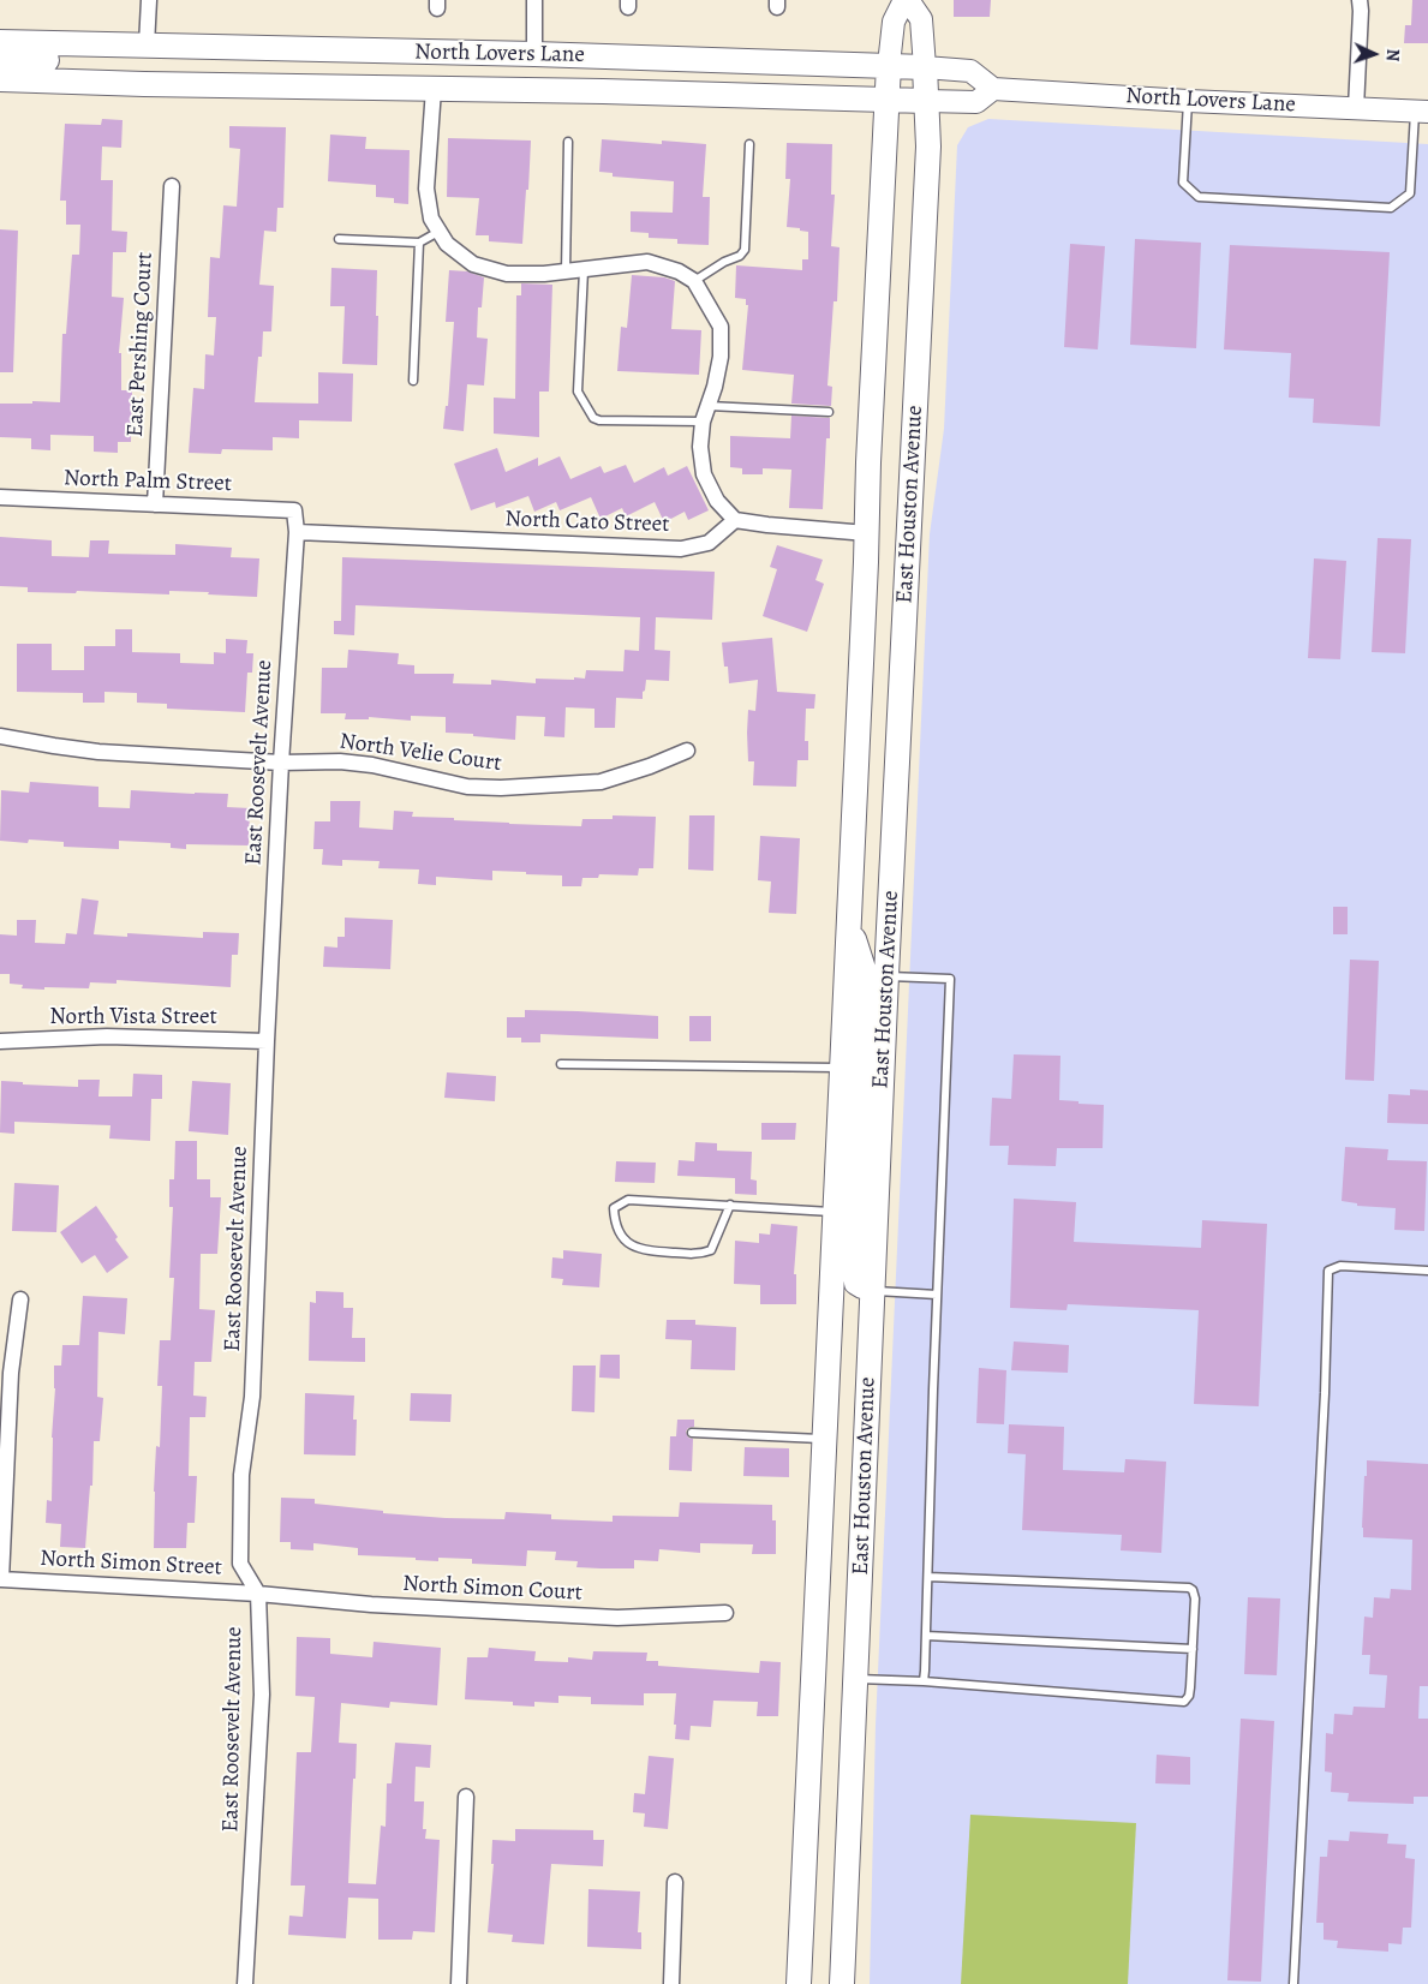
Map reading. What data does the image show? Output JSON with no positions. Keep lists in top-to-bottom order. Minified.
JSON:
{"streets":{"main road":["North Lovers Lane","East Houston Avenue"],"street":["East Pershing Court","North Palm Street","North Cato Street","North Velie Court","East Roosevelt Avenue","North Vista Street","North Simon Street","North Simon Court"]},"crossings":[["North Lovers Lane","East Houston Avenue"],["East Pershing Court","North Palm Street"],["North Palm Street","East Roosevelt Avenue"],["North Cato Street","East Roosevelt Avenue"],["North Velie Court","East Roosevelt Avenue"],["East Roosevelt Avenue","North Vista Street"],["East Roosevelt Avenue","North Simon Street"],["East Roosevelt Avenue","North Simon Court"],["North Simon Street","North Simon Court"]],"north":"right"}
